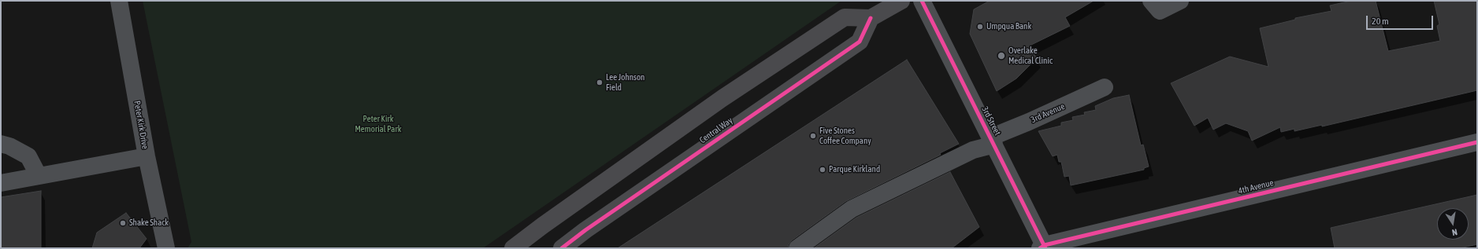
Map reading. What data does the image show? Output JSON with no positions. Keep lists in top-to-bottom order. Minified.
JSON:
{"streets":{"main road":["Central Way"],"street":["3rd Avenue","3rd Street","Peter Kirk Drive","4th Avenue"]},"crossings":[["3rd Avenue","3rd Street"],["3rd Street","4th Avenue"]],"parks":["Peter Kirk Memorial Park"],"places":["Umpqua Bank","Overlake Medical Clinic","Lee Johnson Field","Five Stones Coffee Company","Parque Kirkland","Shake Shack"],"scale_bar":"20 m","north":"bottom"}
